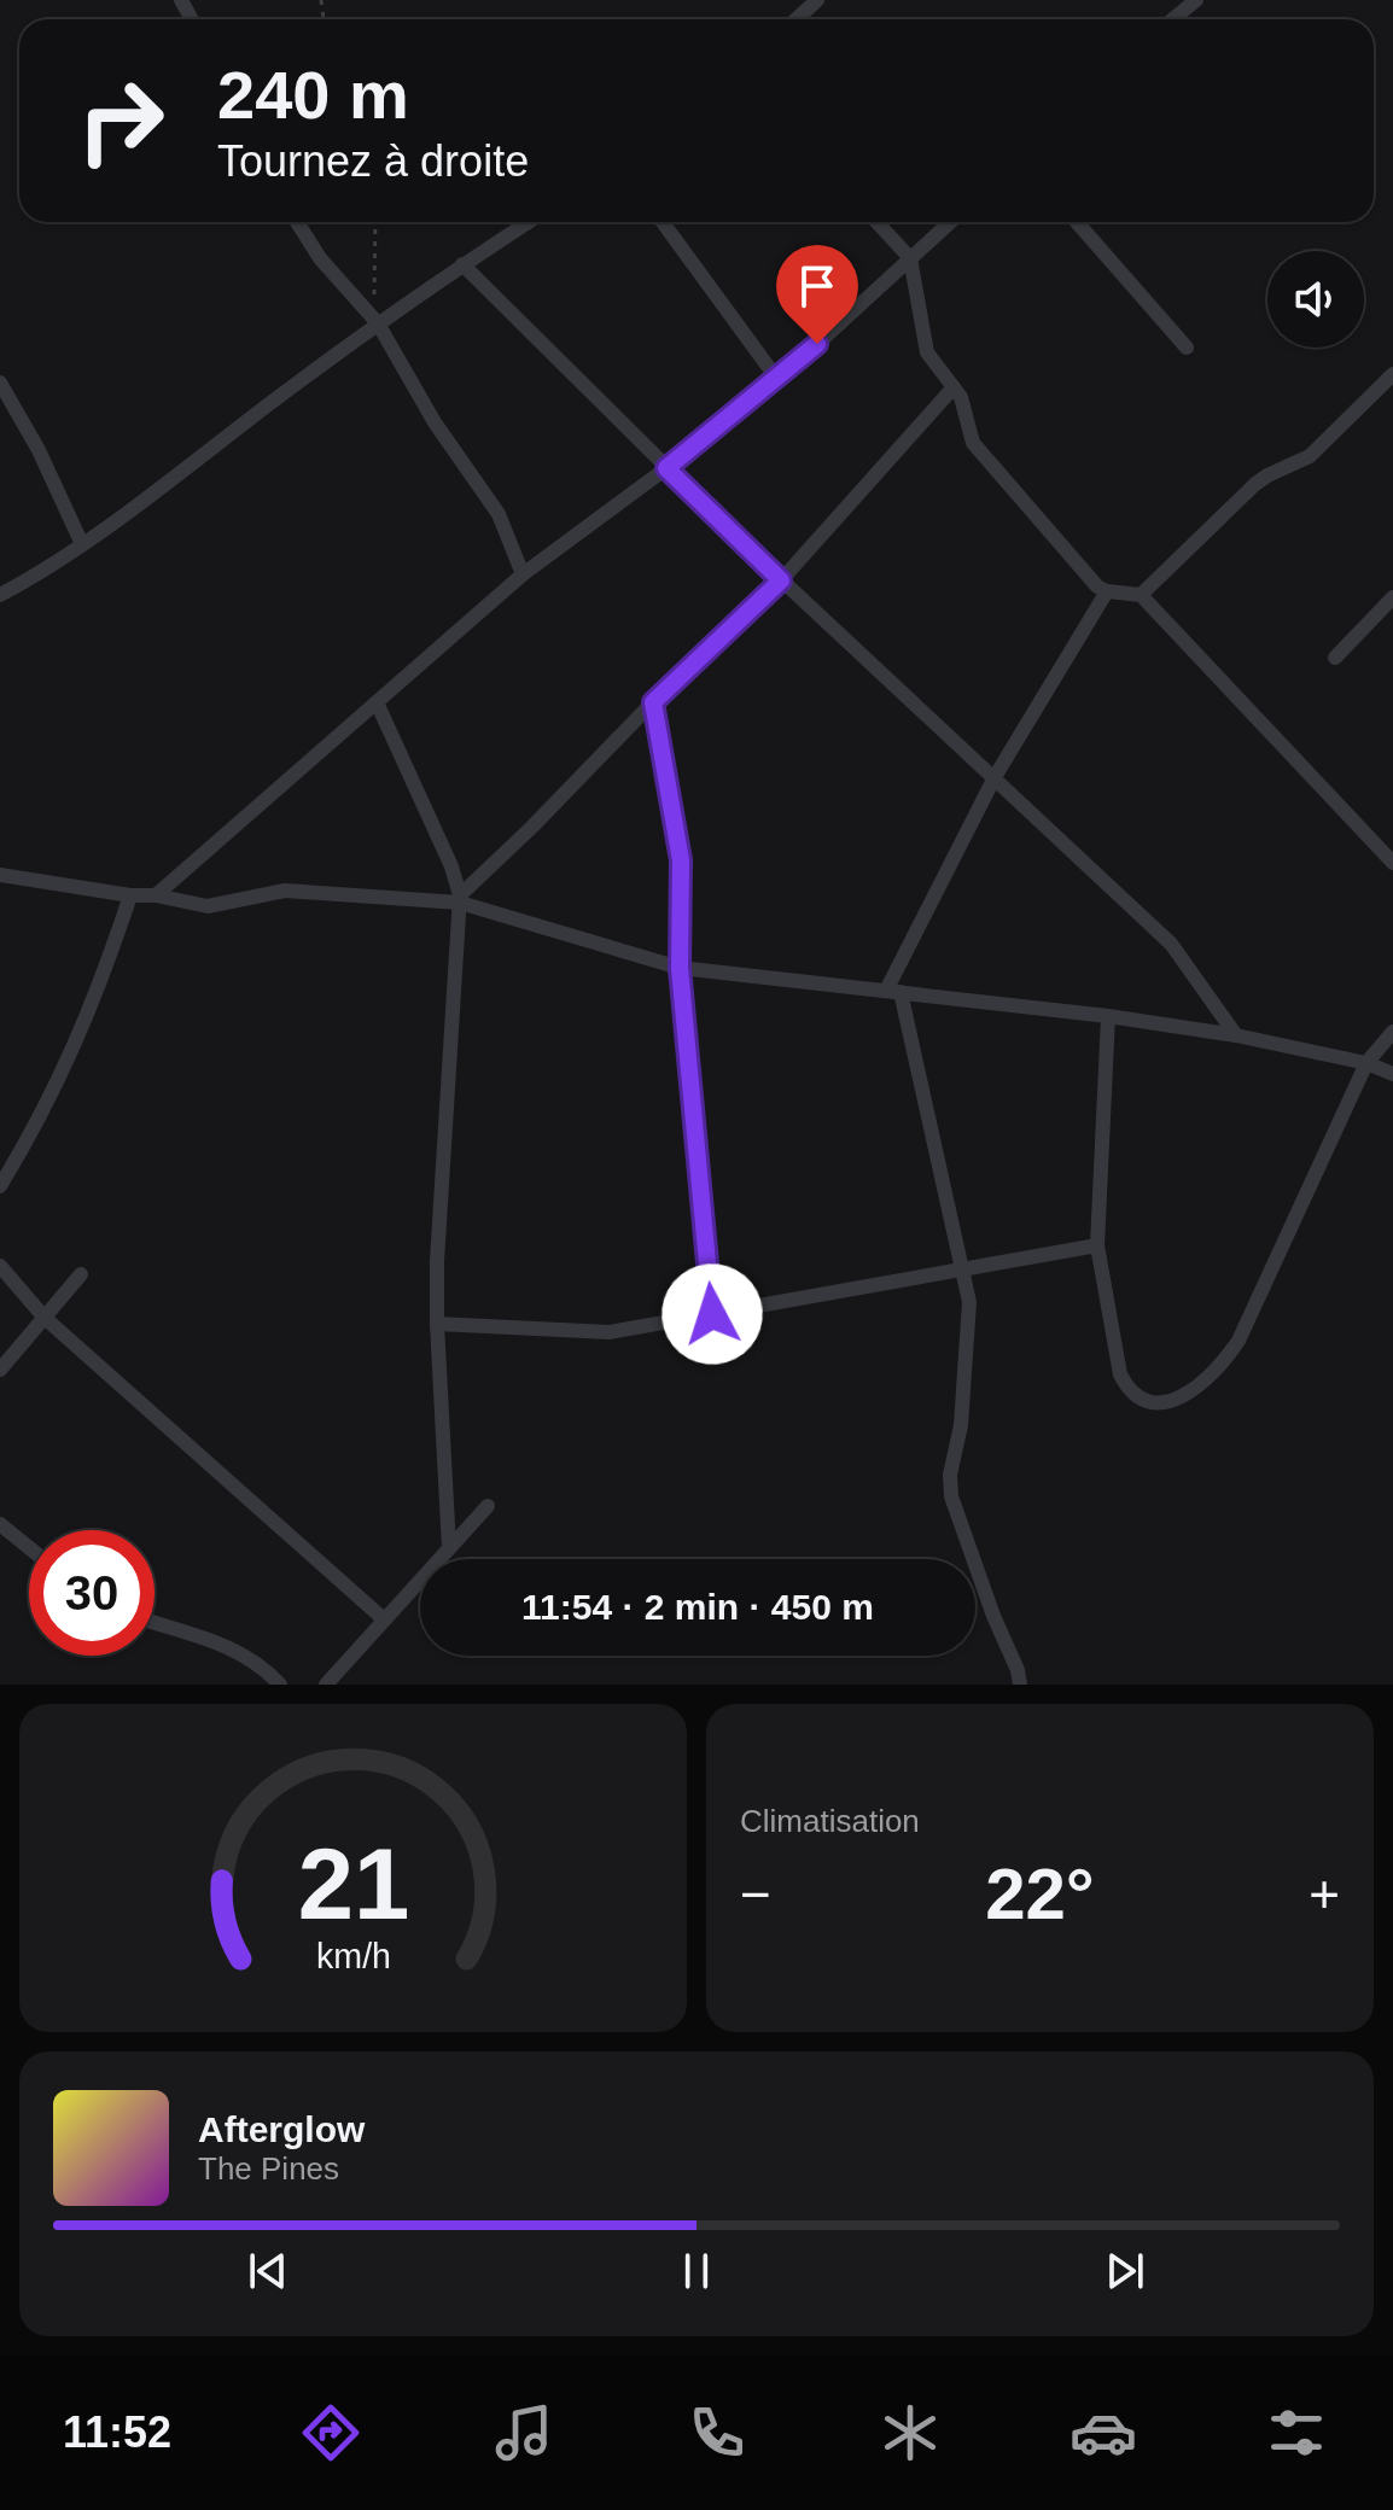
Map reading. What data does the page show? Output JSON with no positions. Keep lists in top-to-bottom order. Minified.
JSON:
{"page":{"turn":["240 m","Tournez à droite"],"limit":"30","trip":"11:54 · 2 min · 450 m","tile":"Climatisation","heat":["−","22°","+"],"song":["Afterglow","The Pines"],"tabs":"11:52","gauge":["21","km/h"]}}
